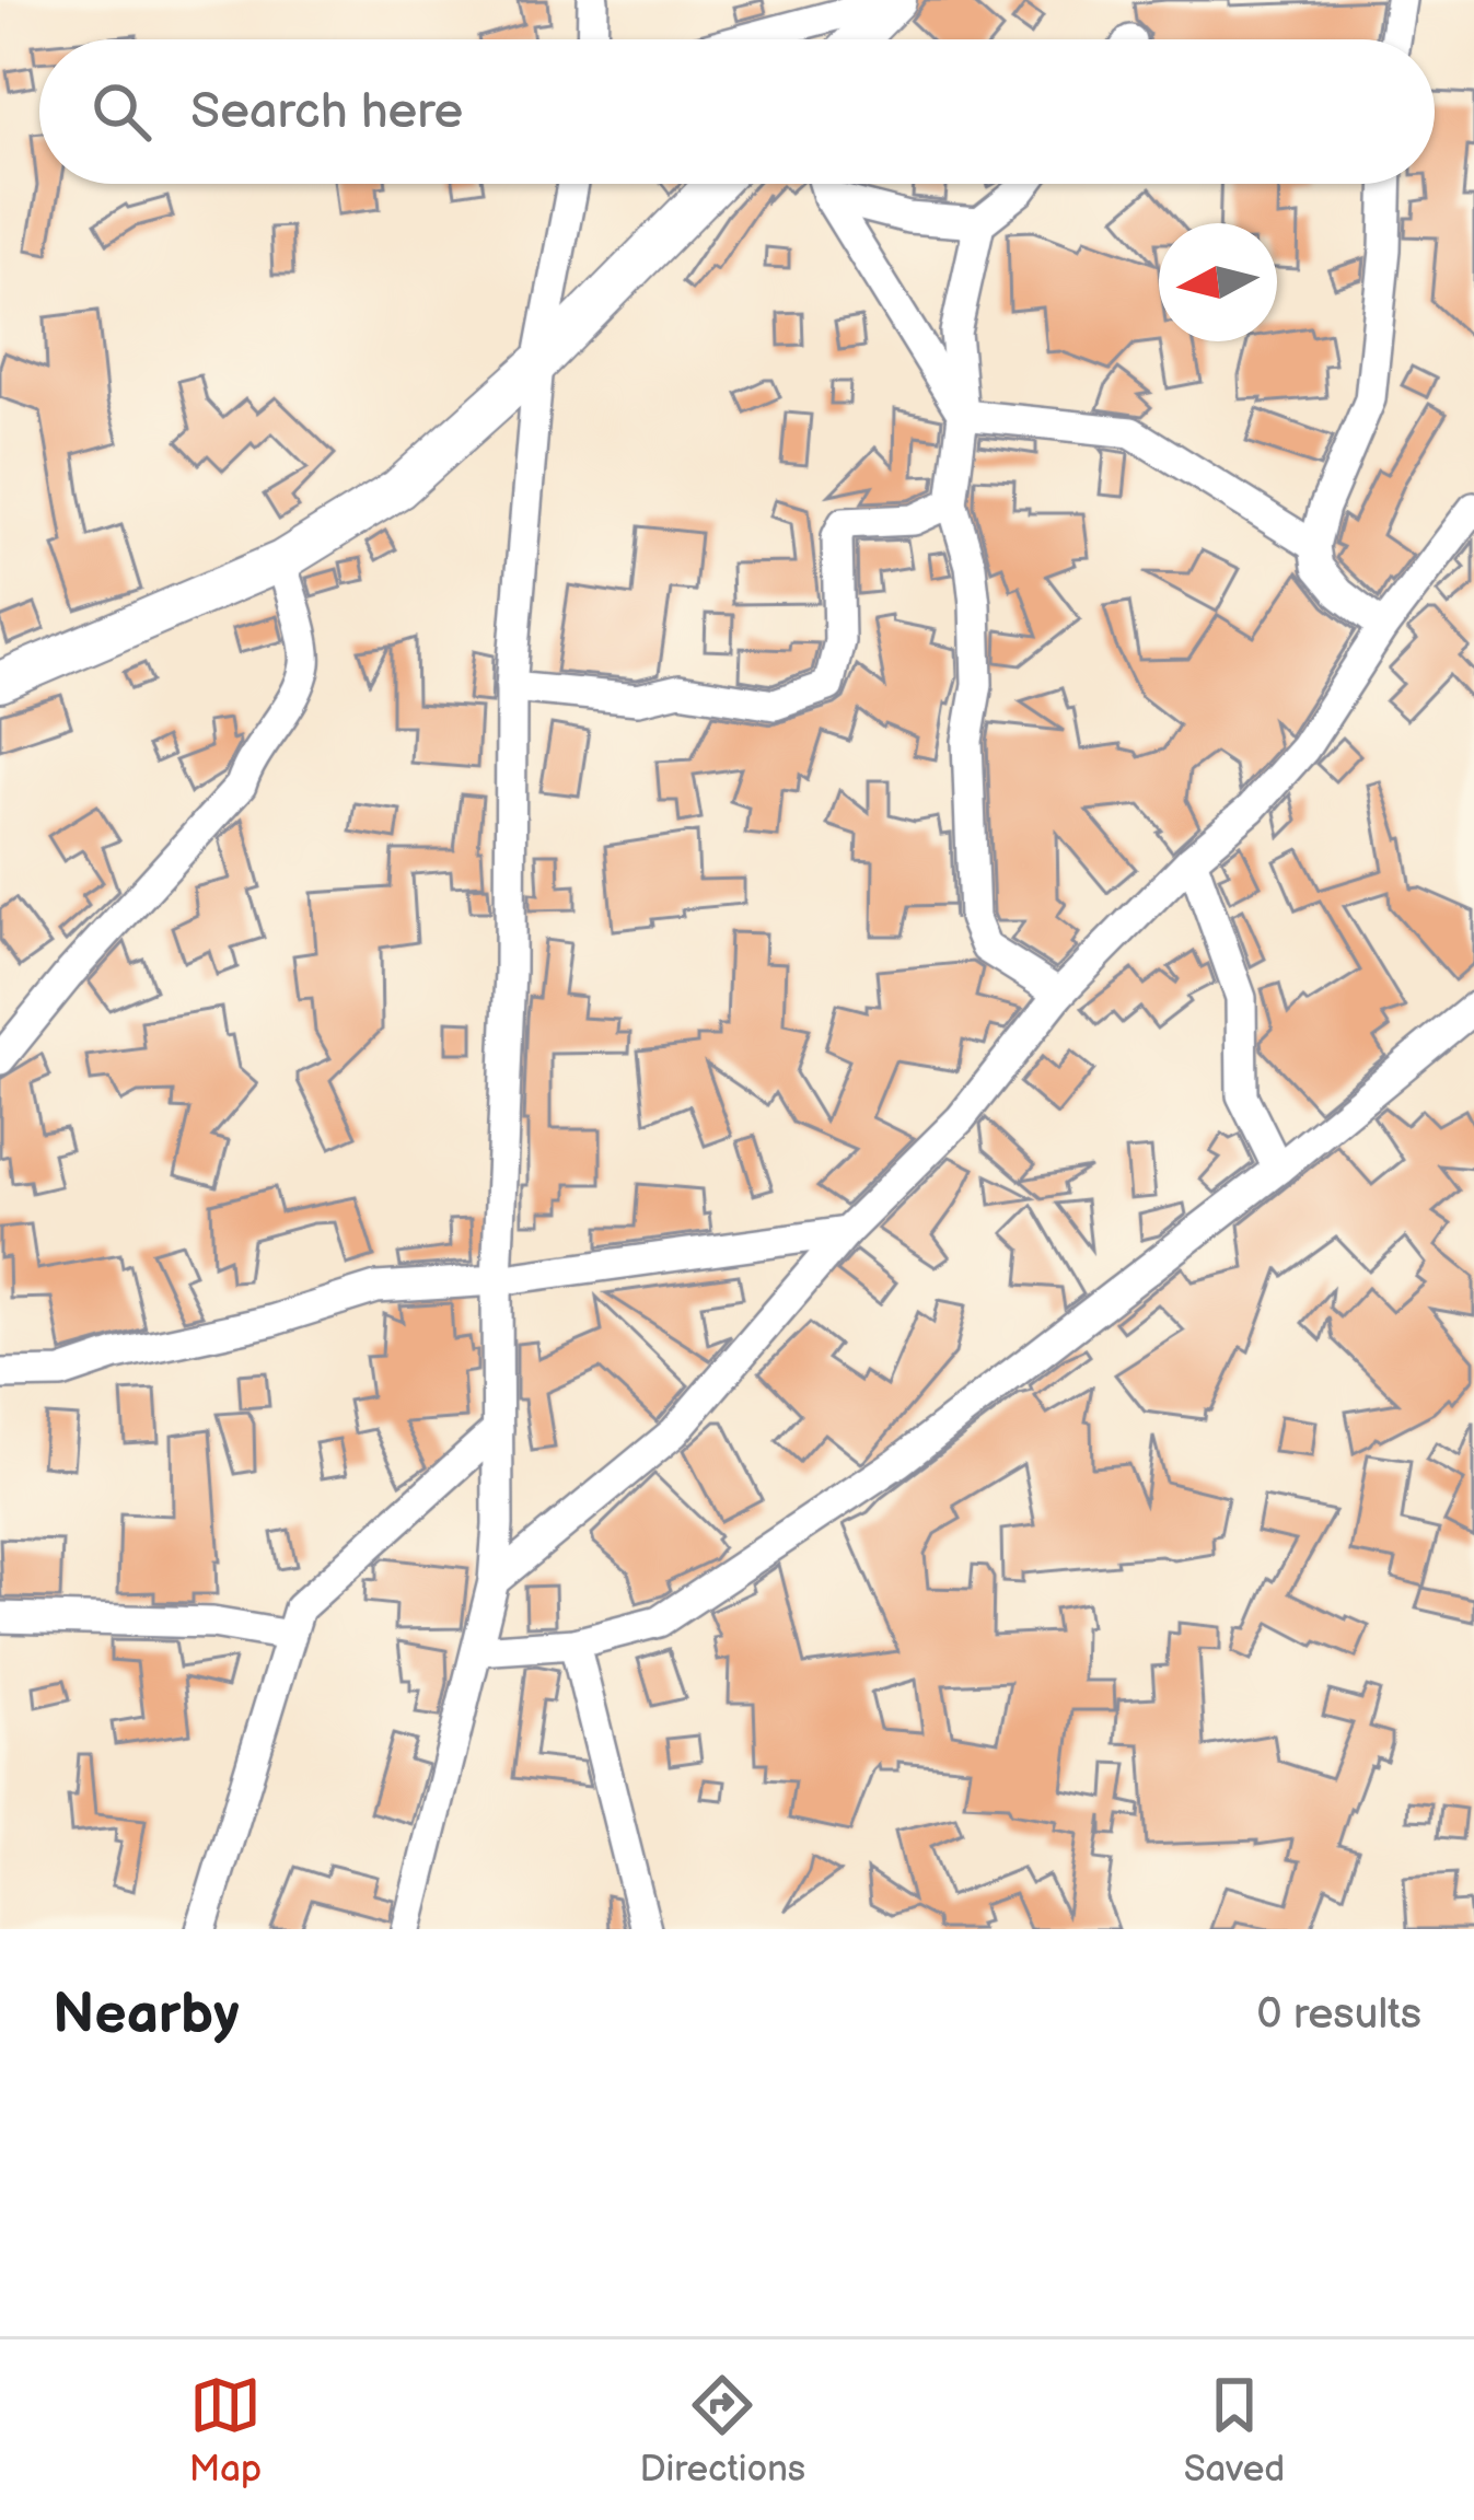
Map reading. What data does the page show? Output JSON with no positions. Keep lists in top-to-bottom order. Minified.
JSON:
{"north":"left","page":{"search":"Search here","heading":["Nearby","0 results"],"nav":["Map","Directions","Saved"]}}
